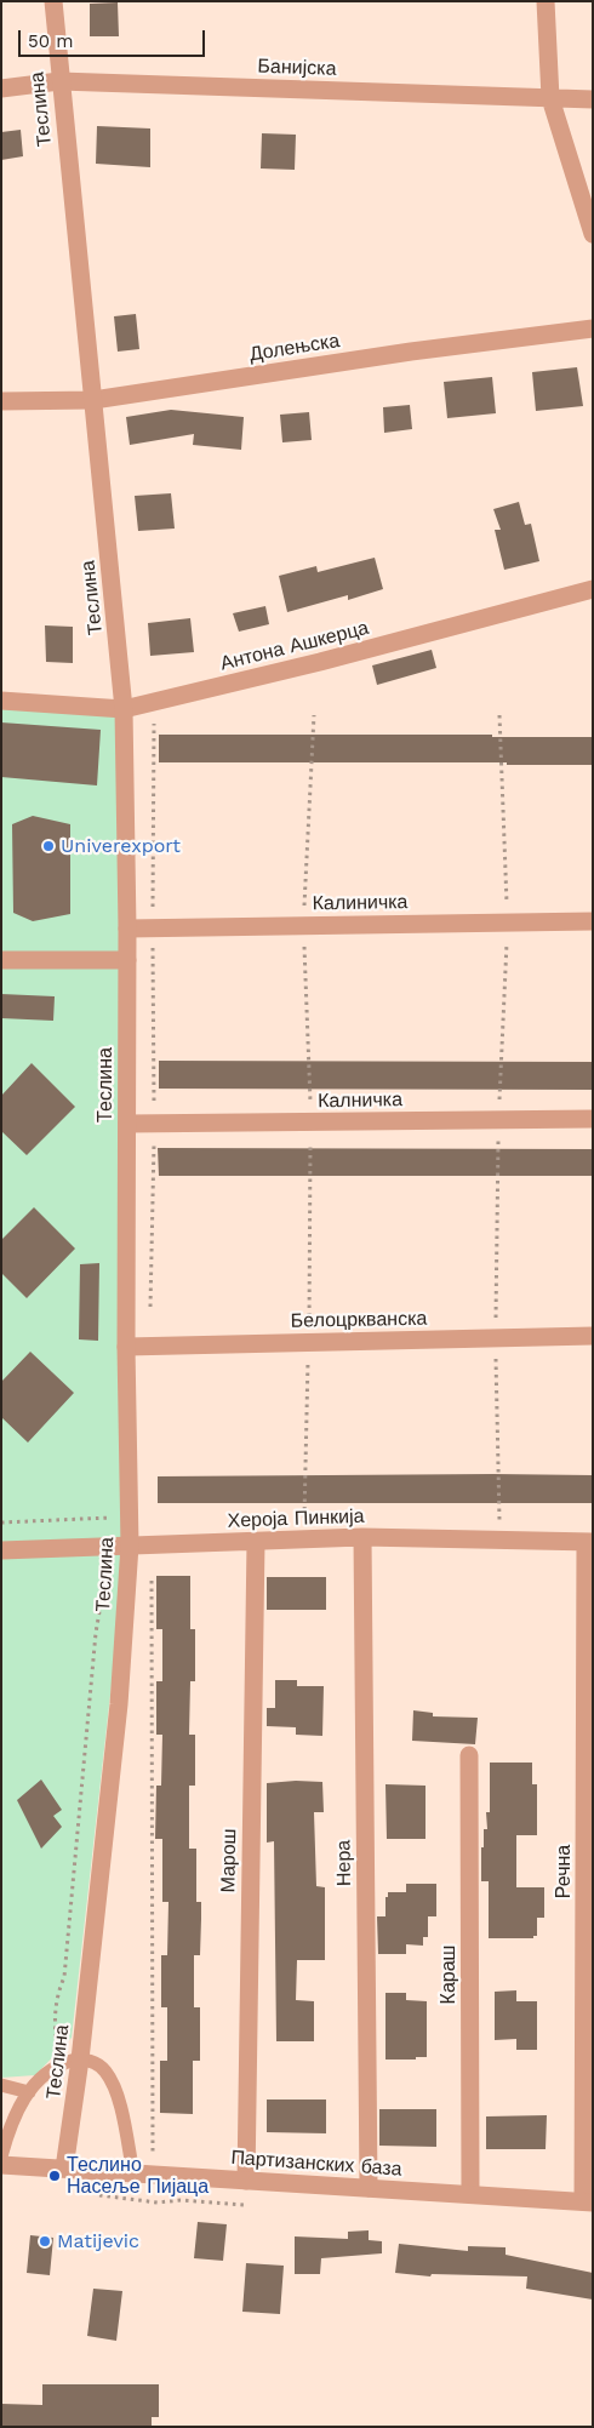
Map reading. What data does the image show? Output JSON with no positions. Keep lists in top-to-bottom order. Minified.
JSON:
{"streets":{"street":["Банијска","Теслина","Долењска","Антона Ашкерца","Калиничка","Калничка","Белоцркванска","Хероја Пинкија","Марош","Нера","Речна","Караш","Партизанских база"]},"crossings":[["Банијска","Теслина"],["Теслина","Долењска"],["Теслина","Антона Ашкерца"],["Теслина","Калиничка"],["Теслина","Калничка"],["Теслина","Белоцркванска"],["Теслина","Хероја Пинкија"],["Теслина","Партизанских база"],["Хероја Пинкија","Марош"],["Хероја Пинкија","Нера"],["Хероја Пинкија","Речна"],["Марош","Партизанских база"],["Нера","Партизанских база"],["Речна","Партизанских база"],["Караш","Партизанских база"]],"places":["Univerexport","Теслино Насеље Пијаца","Matijevic"],"scale_bar":"50 m"}
